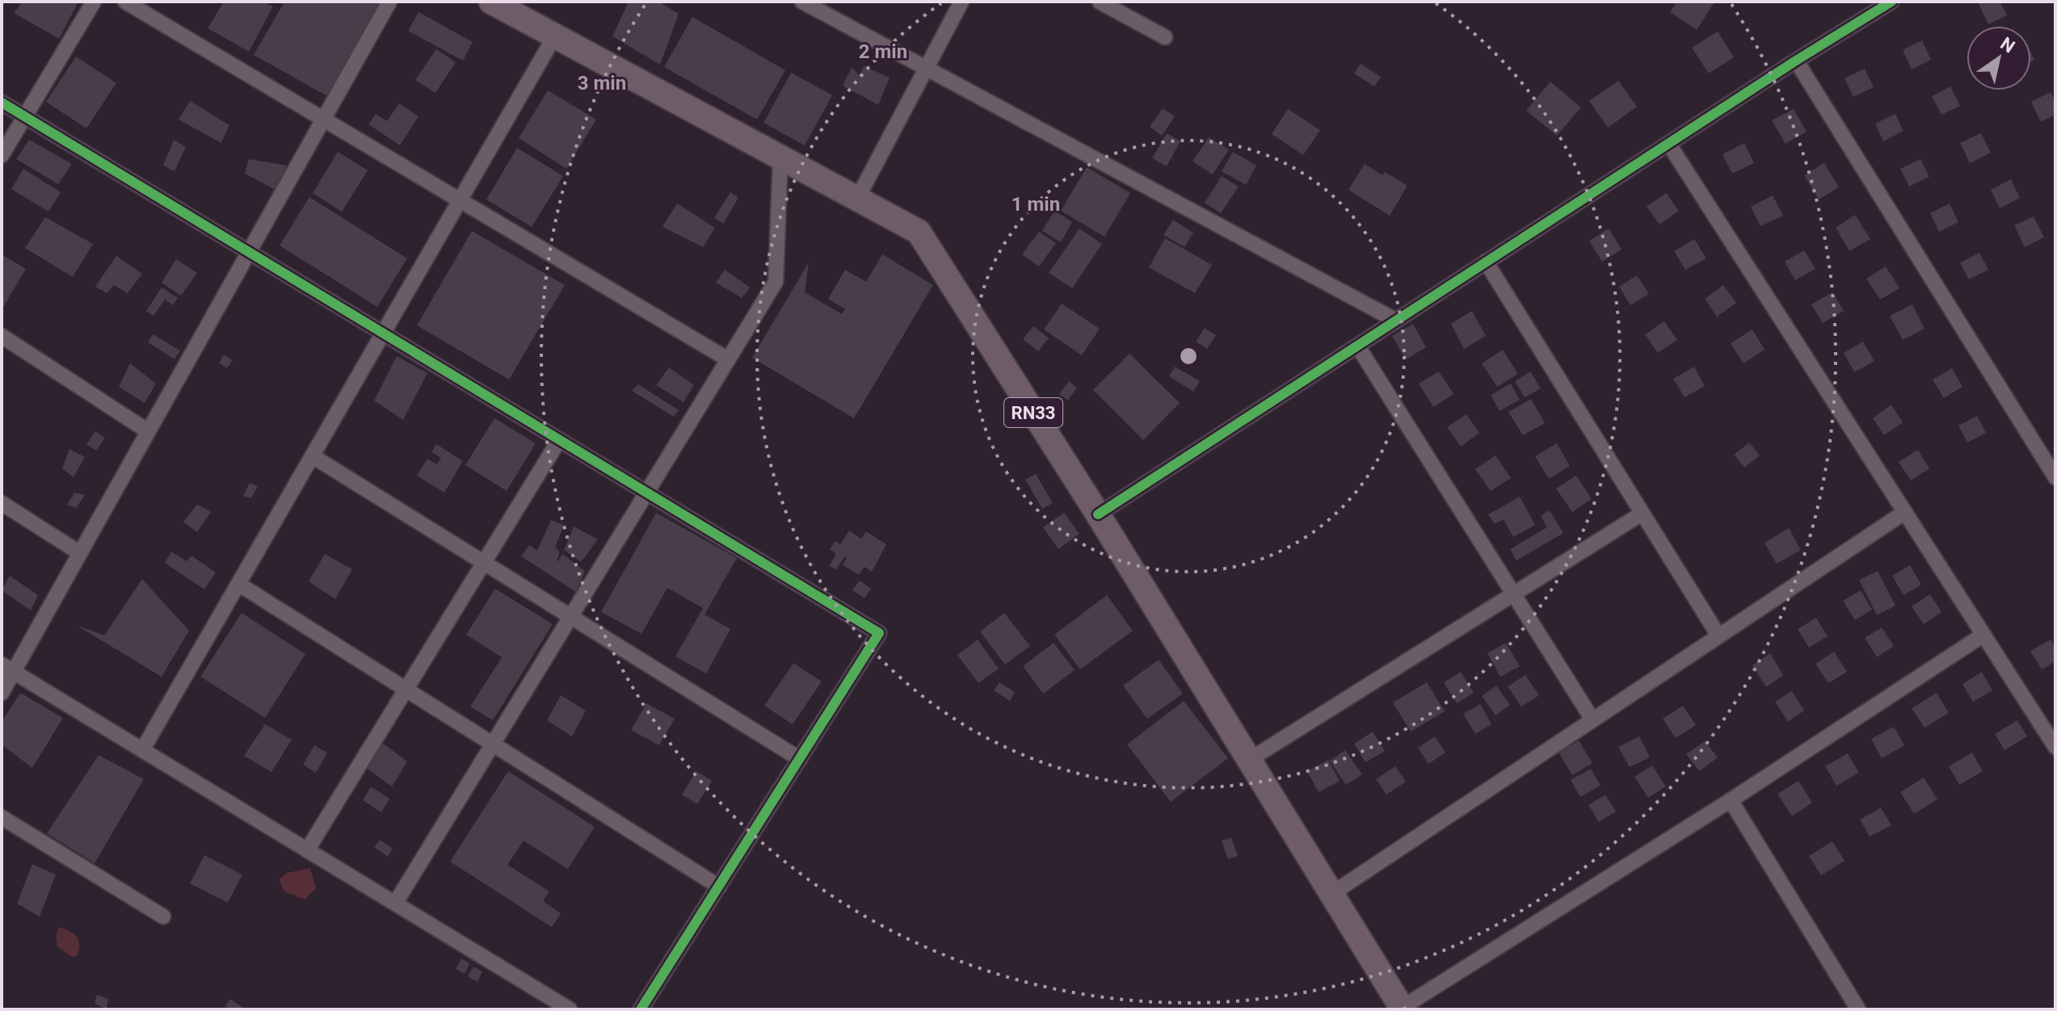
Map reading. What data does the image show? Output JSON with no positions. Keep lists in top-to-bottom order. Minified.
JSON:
{"streets":{"main road":["RN33"]},"north":"top right","rings":["2 min","3 min","1 min"]}
